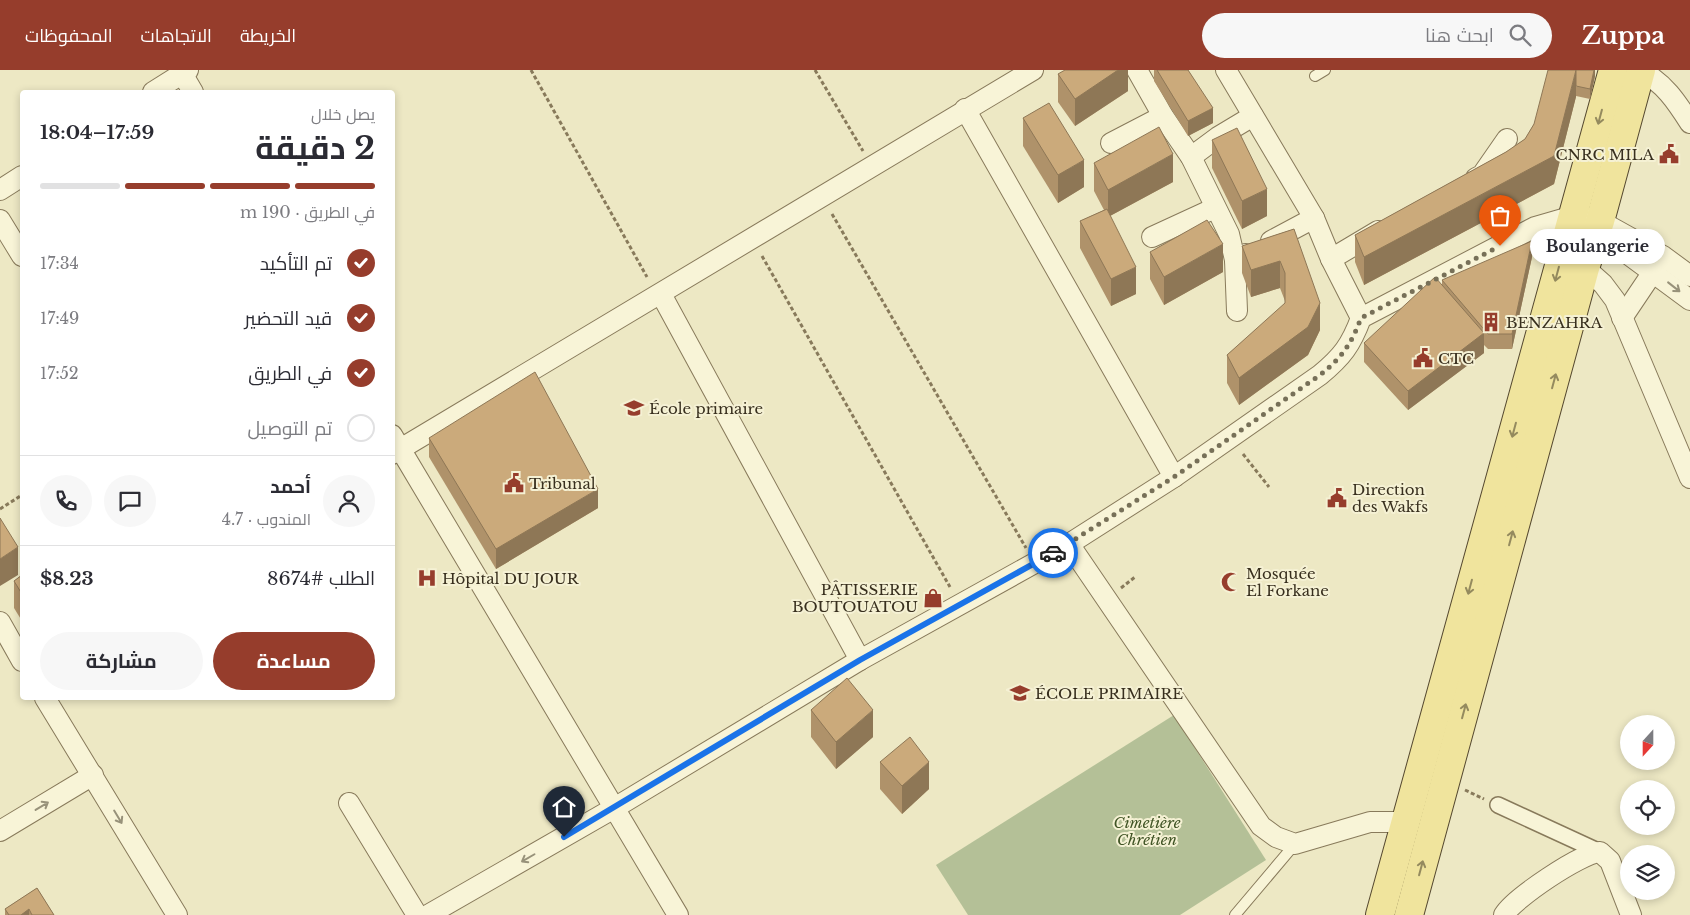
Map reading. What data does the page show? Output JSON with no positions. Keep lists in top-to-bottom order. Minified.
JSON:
{"parks":["Cimetière Chrétien"],"places":{"public building":["CNRC MILA","CTC","Tribunal","Direction des Wakfs"],"other":["Boulangerie"],"building":["BENZAHRA"],"school or university":["École primaire","ÉCOLE PRIMAIRE"],"hospital":["Hôpital DU JOUR"],"mosque":["Mosquée El Forkane"],"shop":["PÂTISSERIE BOUTOUATOU"]},"north":"bottom","page":{"header":"Zuppa","search":"ابحث هنا","nav":["الخريطة","الاتجاهات","المحفوظات"],"heading":["2 دقيقة","يصل خلال","17:59–18:04"],"panel":["أحمد","المندوب · 4.7","الطلب #8674","$8.23"],"bar":"في الطريق · 190 m","bubble":"Boulangerie","list":[["تم التأكيد","17:34"],["قيد التحضير","17:49"],["في الطريق","17:52"],"تم التوصيل"],"buttons":["مساعدة","مشاركة"]}}
